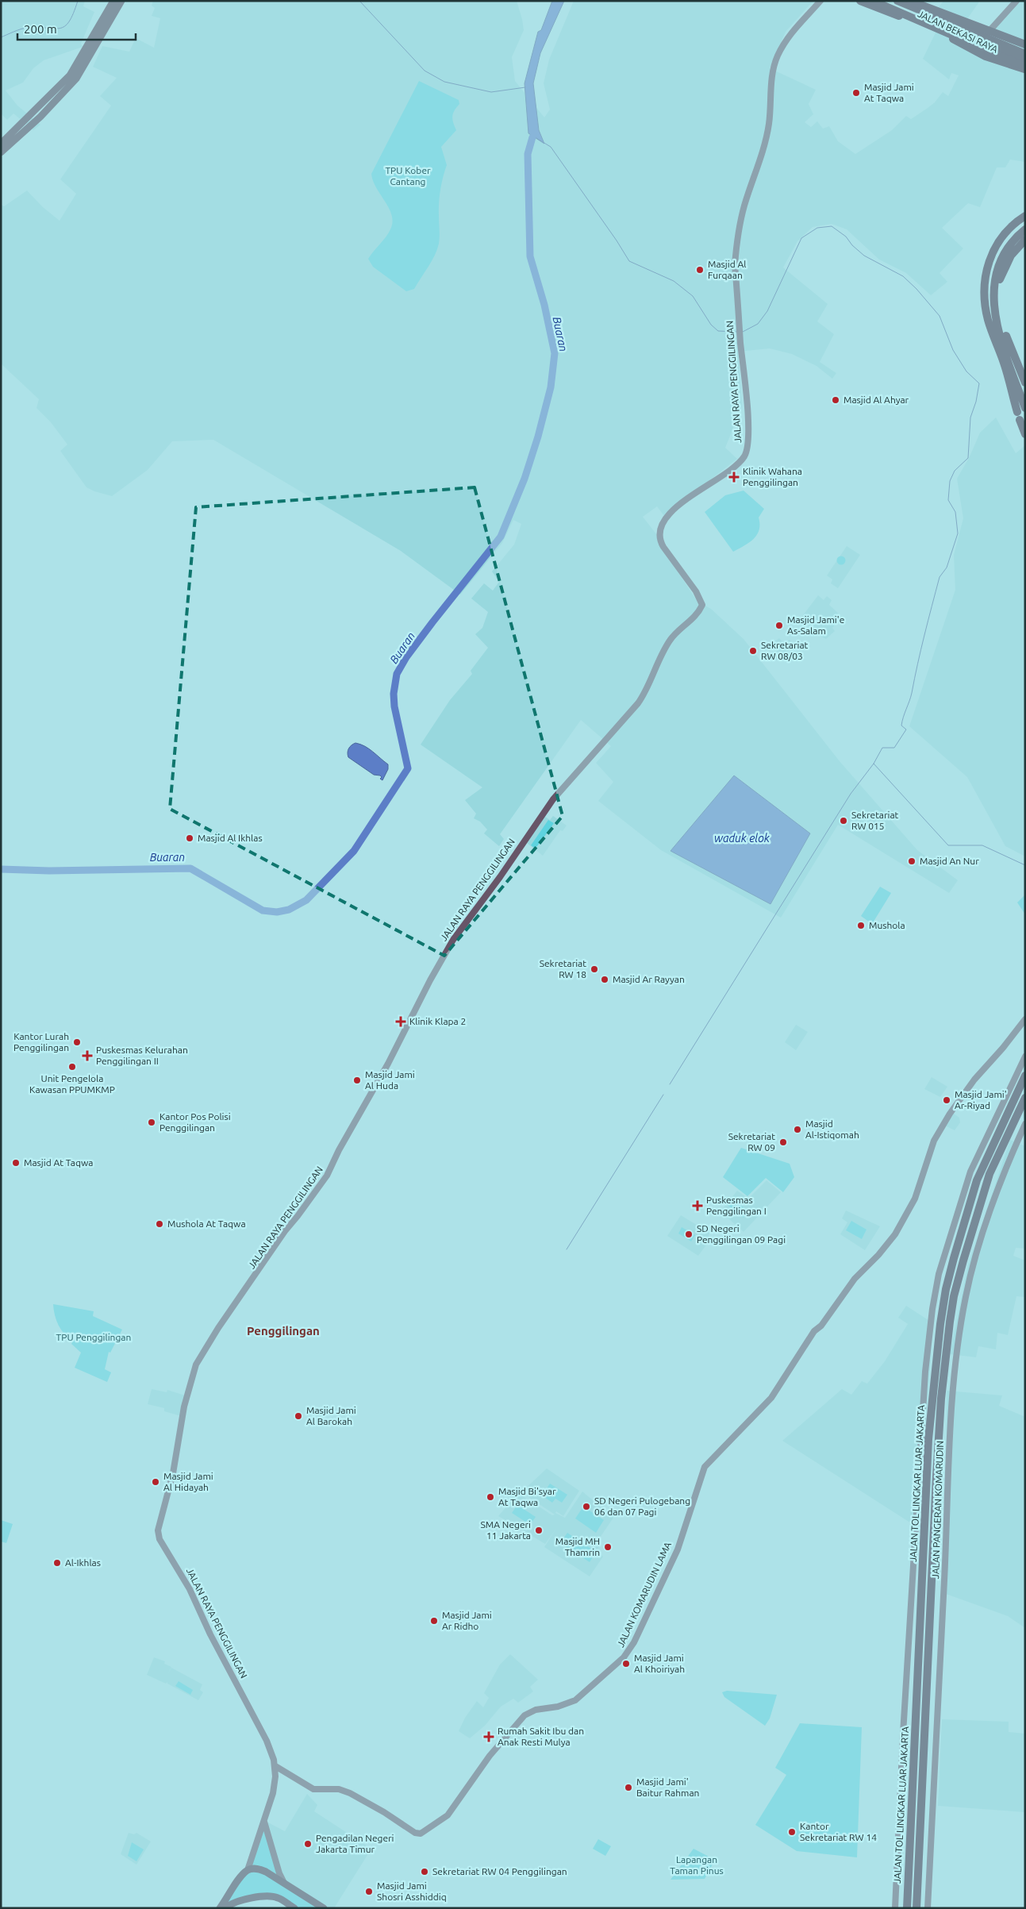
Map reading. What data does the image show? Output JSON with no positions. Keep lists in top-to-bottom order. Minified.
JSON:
{"streets":{"highway":["JALAN BEKASI RAYA","JALAN TOL LINGKAR LUAR JAKARTA"],"street":["JALAN RAYA PENGGILINGAN","JALAN PANGERAN KOMARUDIN","JALAN KOMARUDIN LAMA"]},"crossings":[["JALAN RAYA PENGGILINGAN","JALAN KOMARUDIN LAMA"]],"districts":["Penggilingan"],"water":["Buaran","waduk elok"],"parks":["TPU Kober Cantang","TPU Penggilingan","Lapangan Taman Pinus"],"places":{"other":["Masjid Jami At Taqwa","Masjid Al Furqaan","Masjid Al Ahyar","Masjid Jami'e As-Salam","Sekretariat RW 08/03","Sekretariat RW 015","Masjid Al Ikhlas","Masjid An Nur","Mushola","Sekretariat RW 18","Masjid Ar Rayyan","Kantor Lurah Penggilingan","Unit Pengelola Kawasan PPUMKMP","Masjid Jami Al Huda","Masjid Jami' Ar-Riyad","Kantor Pos Polisi Penggilingan","Masjid Al-Istiqomah","Sekretariat RW 09","Masjid At Taqwa","Mushola At Taqwa","SD Negeri Penggilingan 09 Pagi","Masjid Jami Al Barokah","Masjid Jami Al Hidayah","Masjid Bi'syar At Taqwa","SD Negeri Pulogebang 06 dan 07 Pagi","SMA Negeri 11 Jakarta","Masjid MH Thamrin","Al-Ikhlas","Masjid Jami Ar Ridho","Masjid Jami Al Khoiriyah","Masjid Jami' Baitur Rahman","Kantor Sekretariat RW 14","Pengadilan Negeri Jakarta Timur","Sekretariat RW 04 Penggilingan","Masjid Jami Shosri Asshiddiq"],"health":["Klinik Wahana Penggilingan","Klinik Klapa 2","Puskesmas Kelurahan Penggilingan II","Puskesmas Penggilingan I","Rumah Sakit Ibu dan Anak Resti Mulya"]},"scale_bar":"200 m"}
